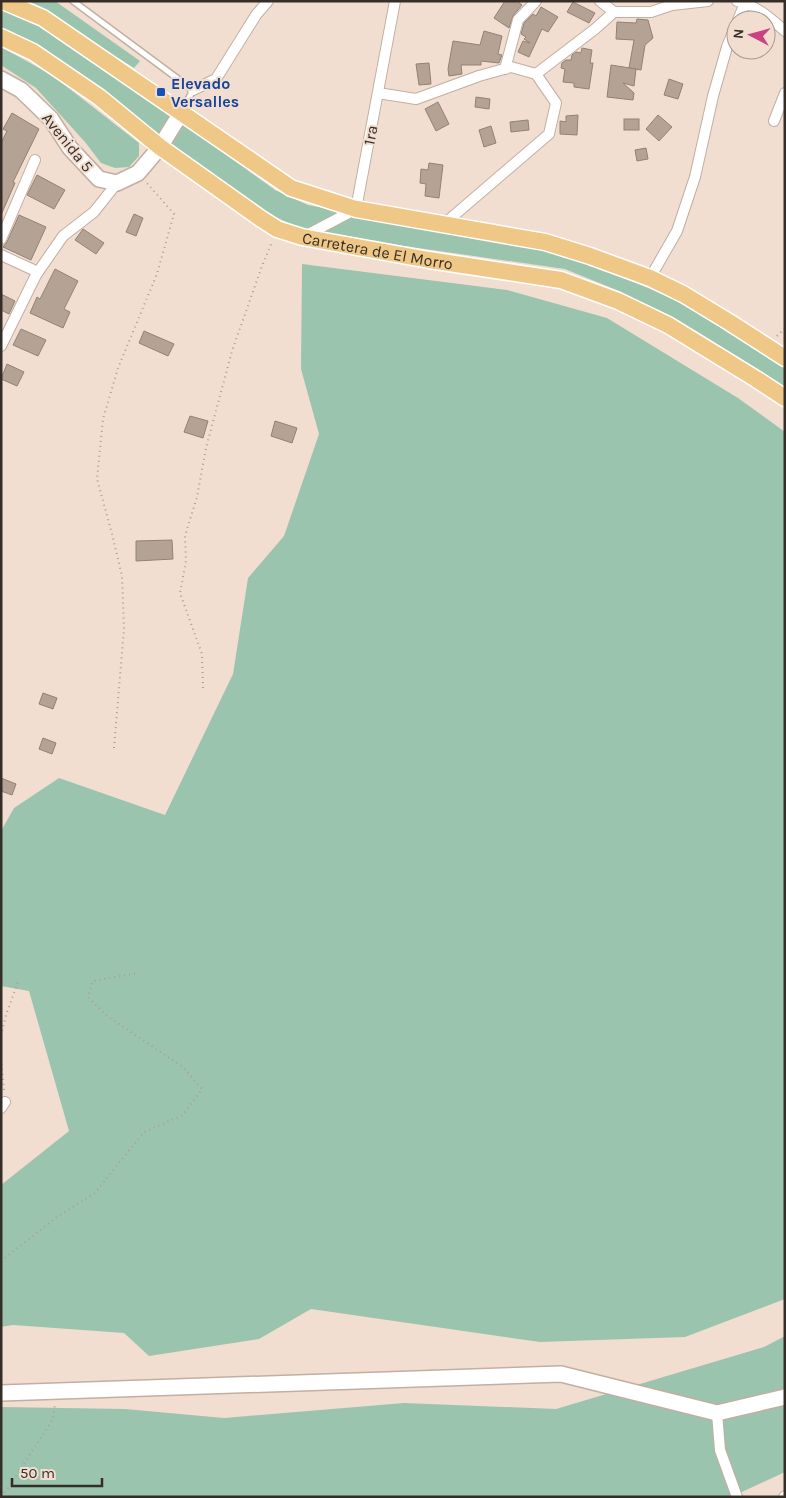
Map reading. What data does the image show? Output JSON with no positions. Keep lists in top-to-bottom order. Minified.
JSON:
{"streets":{"main road":["Avenida 5","Carretera de El Morro"],"street":["1ra"]},"places":{"transit":["Elevado Versalles"]},"scale_bar":"50 m","north":"left"}
